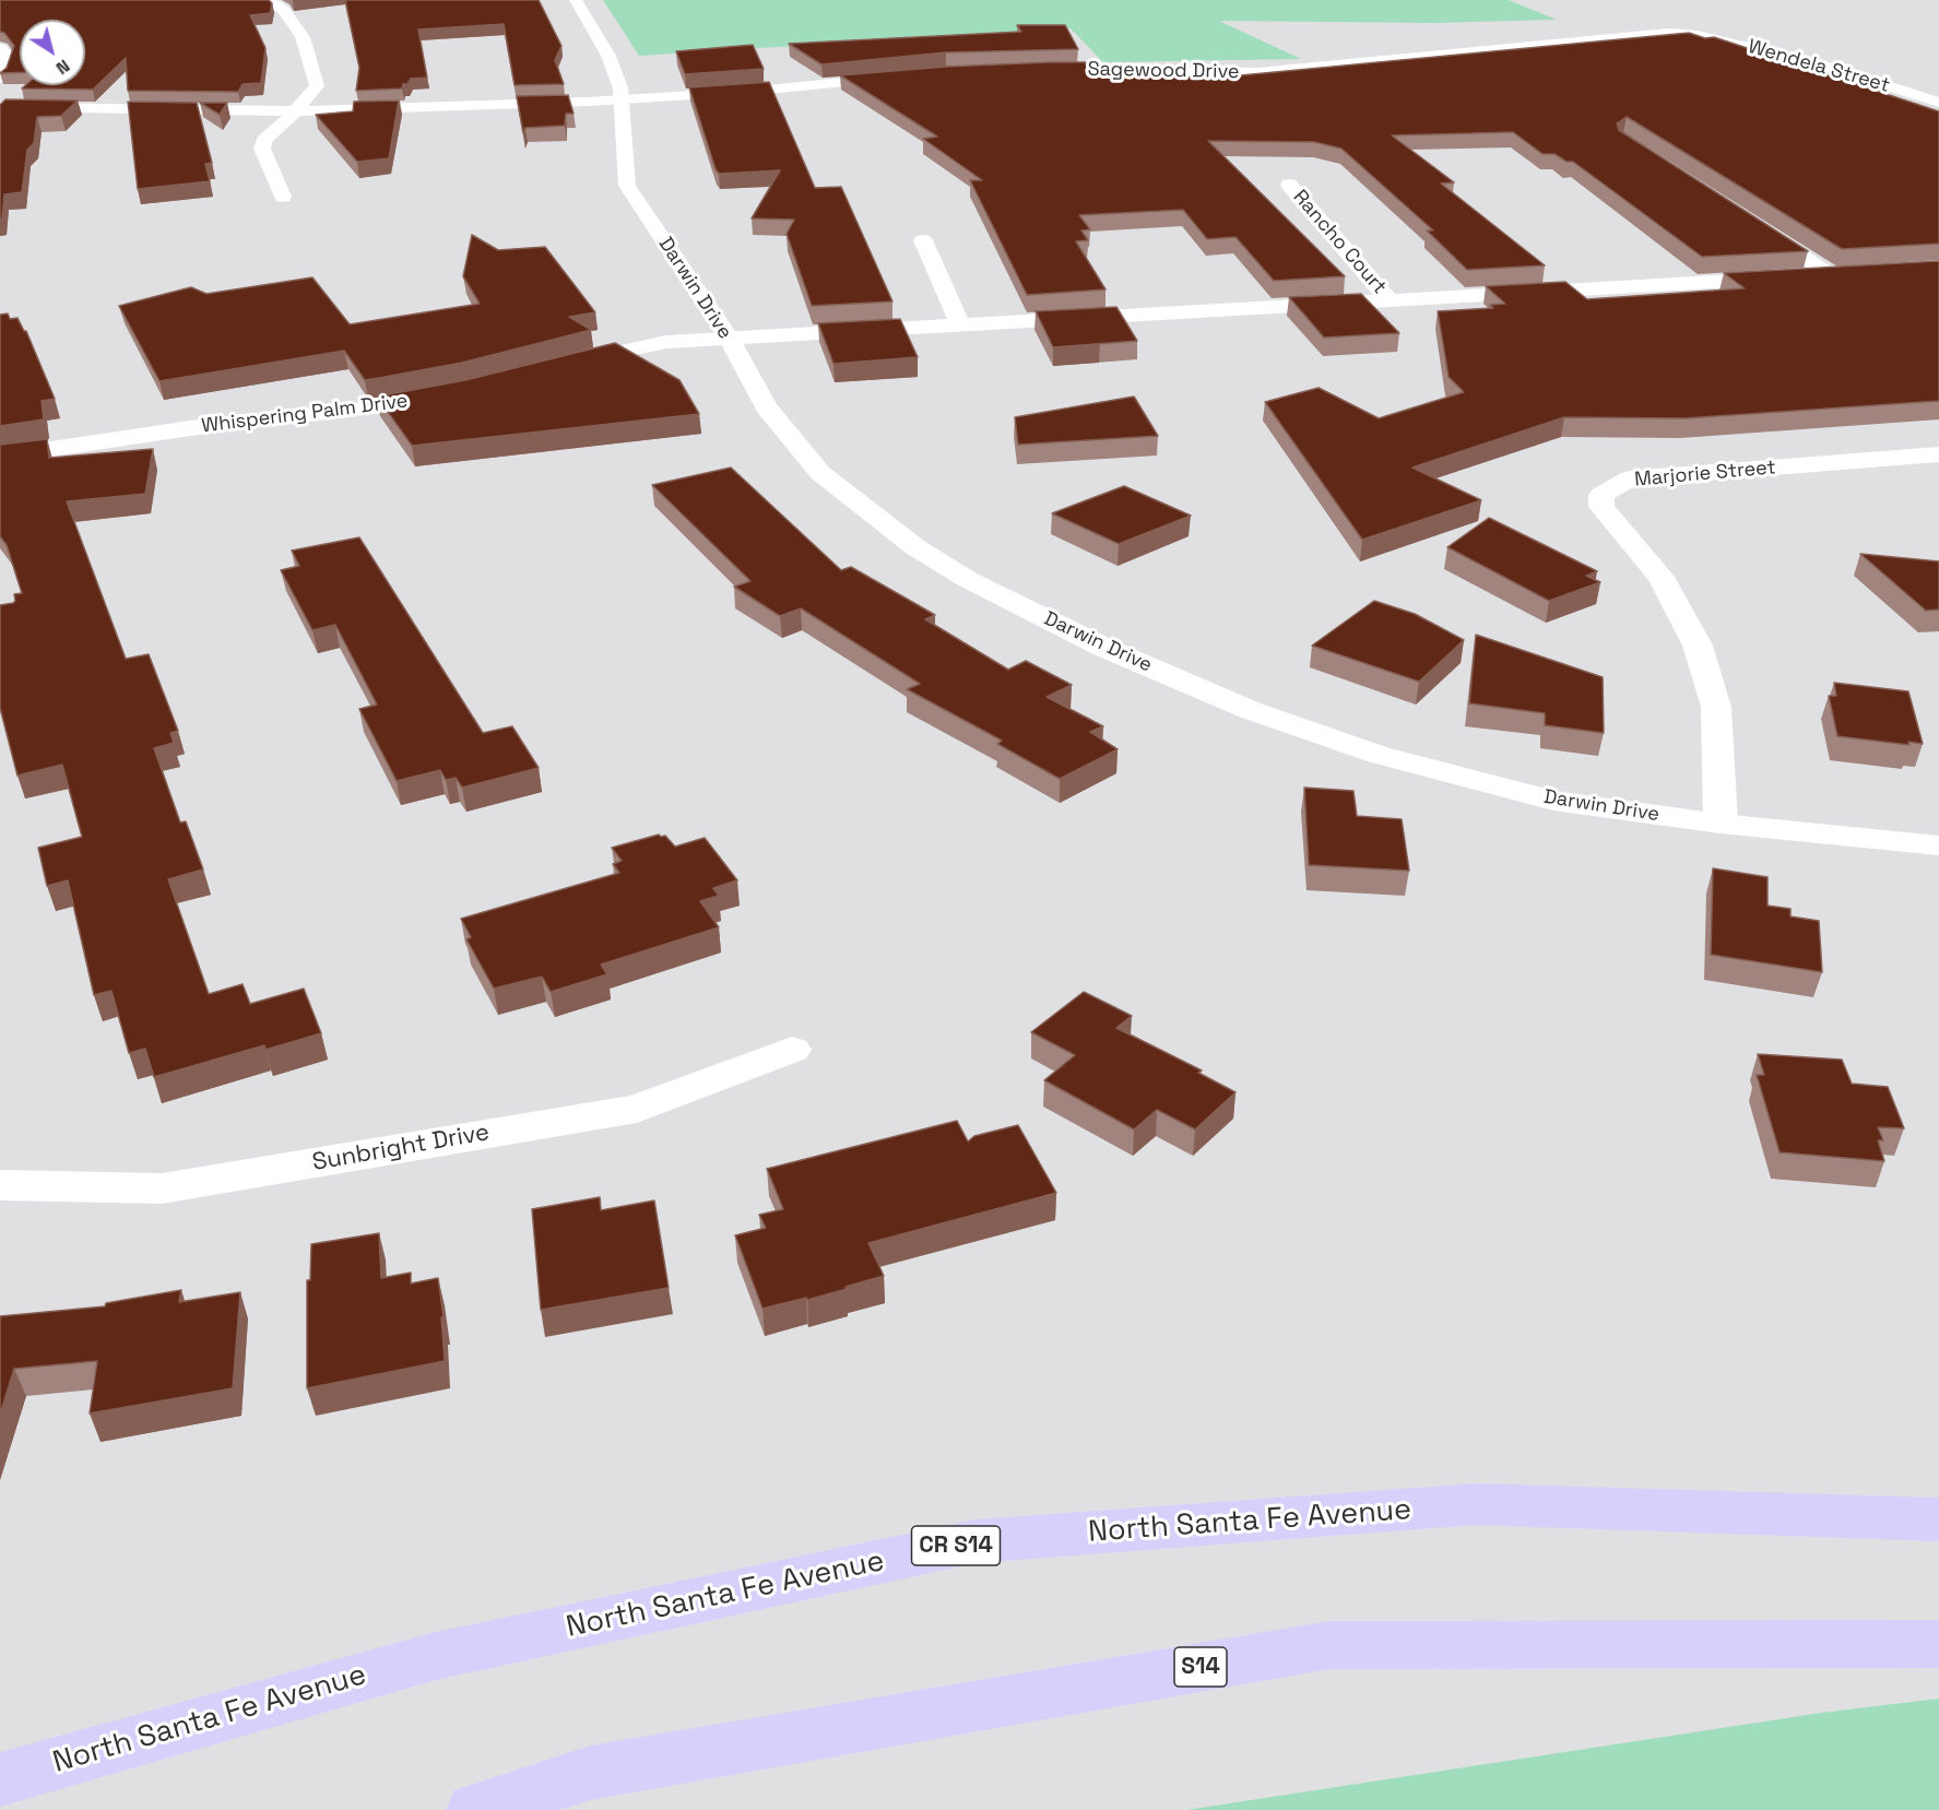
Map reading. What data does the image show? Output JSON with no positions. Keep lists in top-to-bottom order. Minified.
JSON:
{"streets":{"main road":["North Santa Fe Avenue","CR S14","S14"],"street":["Wendela Street","Sagewood Drive","Rancho Court","Darwin Drive","Whispering Palm Drive","Marjorie Street","Sunbright Drive"]},"crossings":[["Wendela Street","Sagewood Drive"],["Darwin Drive","Marjorie Street"]],"north":"bottom right"}
